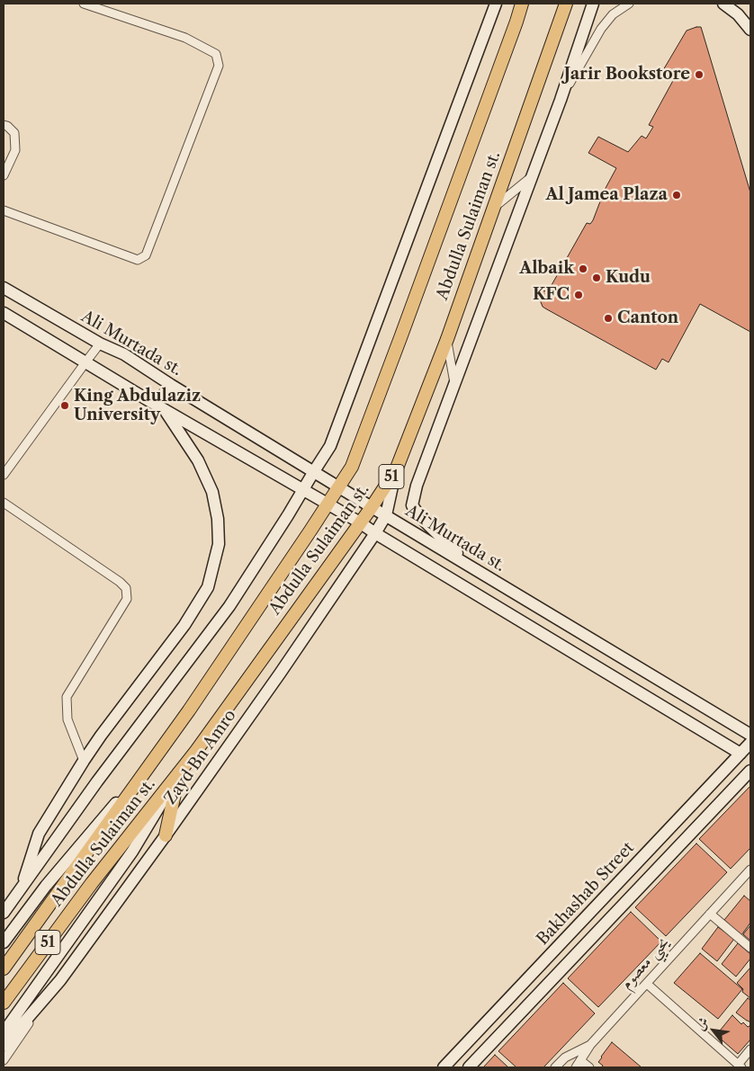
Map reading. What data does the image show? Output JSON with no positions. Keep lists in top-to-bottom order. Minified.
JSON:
{"streets":{"main road":["Abdulla Sulaiman st.","Ali Murtada st.","51","Zayd Bn Amro","Bakhashab Street"],"street":["يحيي معصوم"]},"crossings":[["Abdulla Sulaiman st.","Ali Murtada st."],["Abdulla Sulaiman st.","Zayd Bn Amro"],["Ali Murtada st.","Zayd Bn Amro"]],"places":["Jarir Bookstore","Al Jamea Plaza","Albaik","Kudu","KFC","Canton","King Abdulaziz University"],"north":"top left"}
